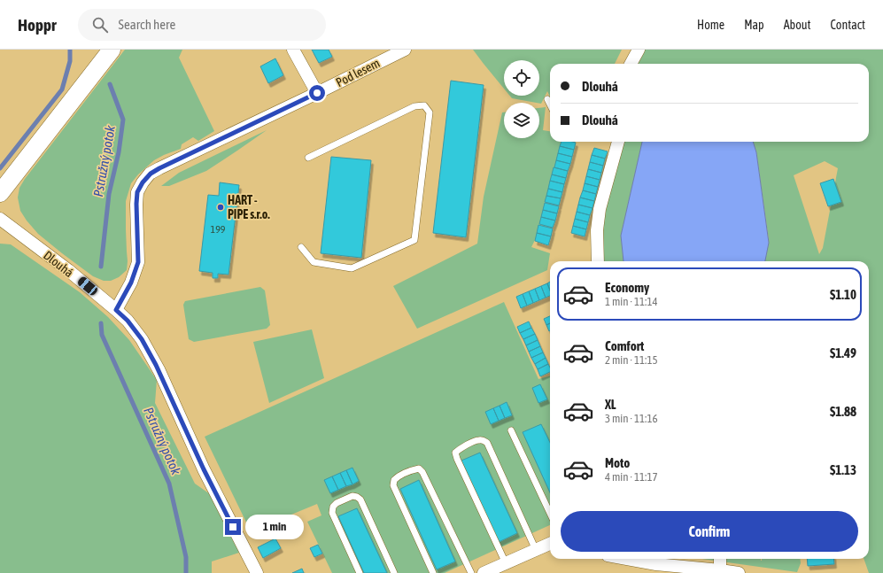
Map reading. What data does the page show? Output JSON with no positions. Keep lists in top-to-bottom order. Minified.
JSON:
{"streets":{"street":["Pod lesem","Dlouhá"]},"water":["Pstružný potok"],"places":["HART - PIPE s.r.o."],"house_numbers":["199"],"page":{"header":"Hoppr","search":"Search here","nav":["Home","Map","About","Contact"],"banner":["Dlouhá","Dlouhá"],"list":[{"name":"Economy","note":"1 min · 11:14","value":"$1.10"},{"name":"Comfort","note":"2 min · 11:15","value":"$1.49"},{"name":"XL","note":"3 min · 11:16","value":"$1.88"},{"name":"Moto","note":"4 min · 11:17","value":"$1.13"}],"buttons":"Confirm","bubble":"1 min"}}
